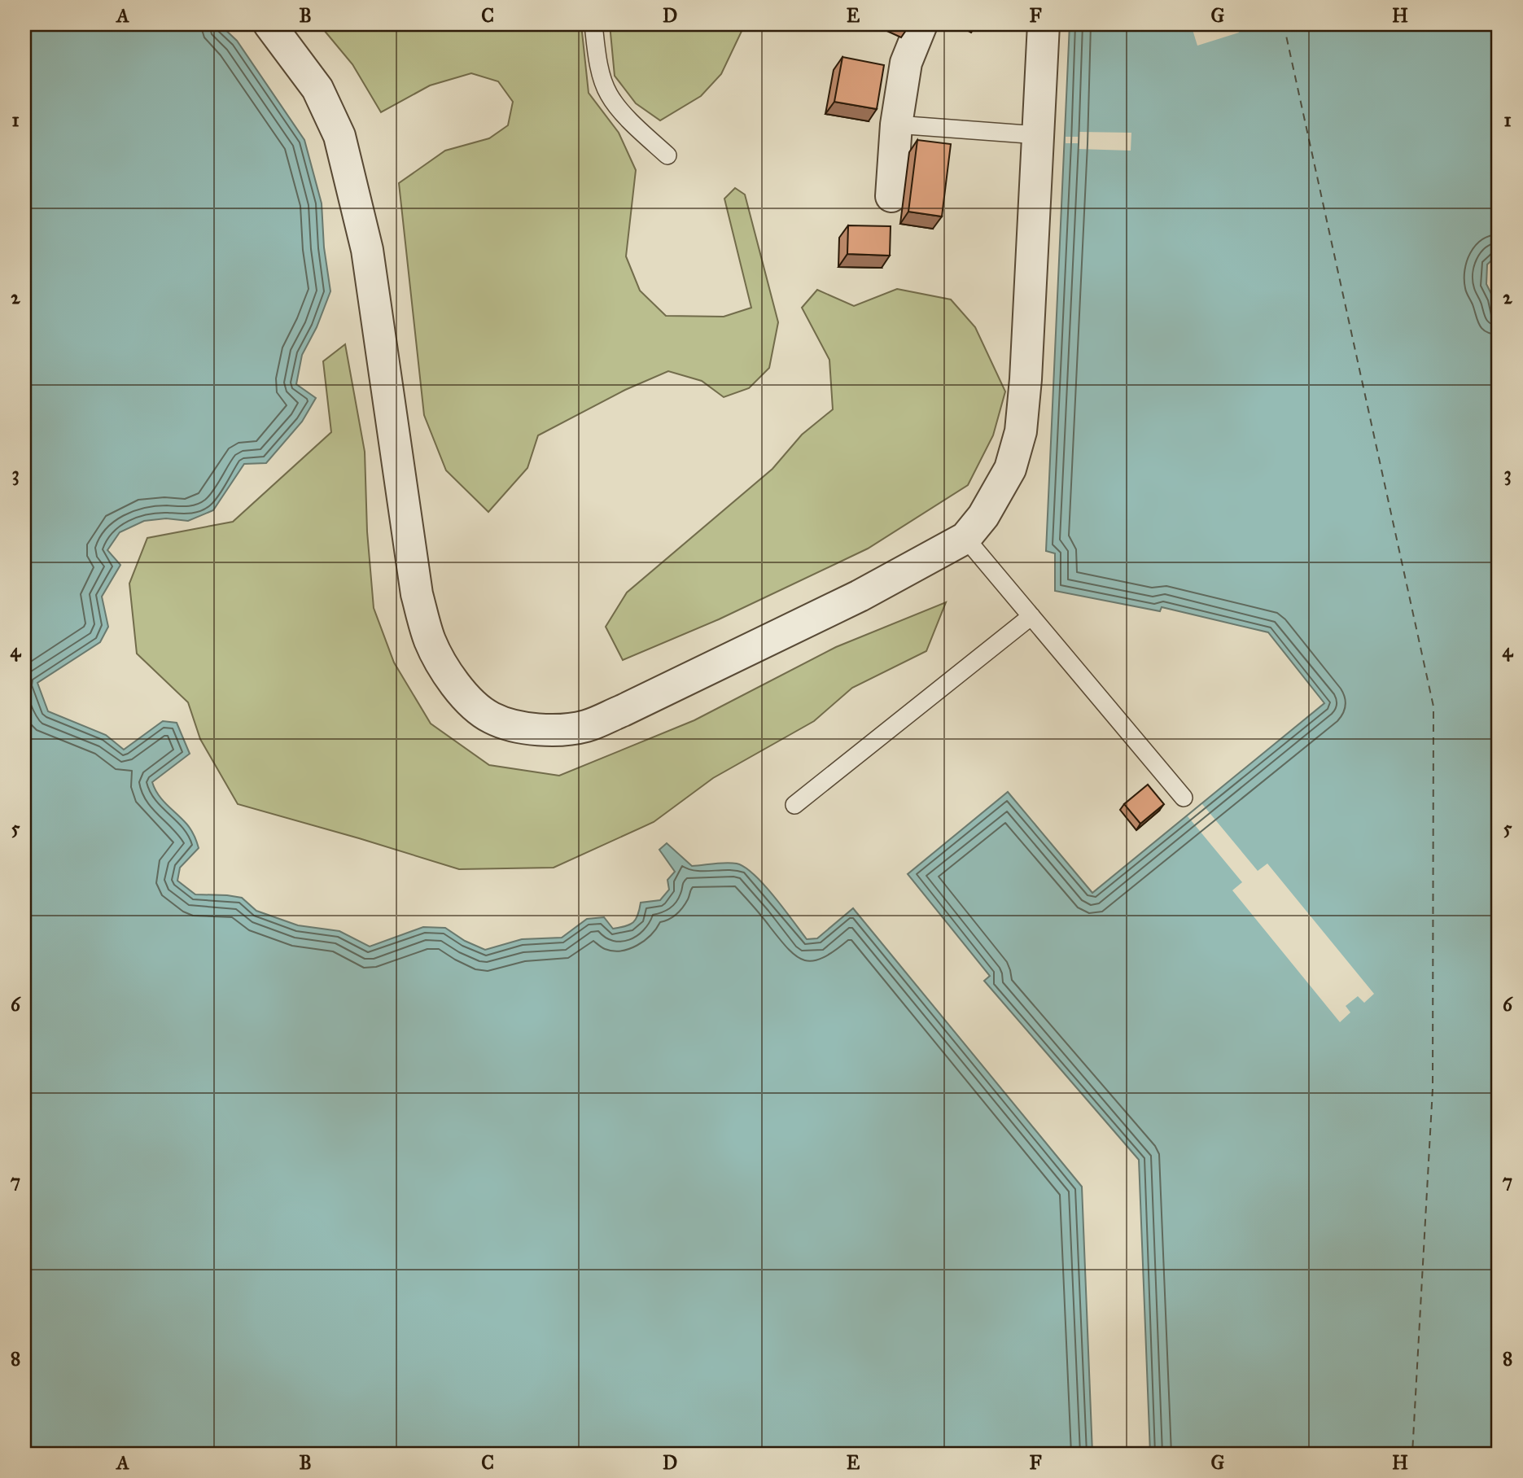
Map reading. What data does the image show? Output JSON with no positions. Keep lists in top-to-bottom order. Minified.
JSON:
{"grid":{"columns":["A","B","C","D","E","F","G","H"],"rows":["1","2","3","4","5","6","7","8"]}}
